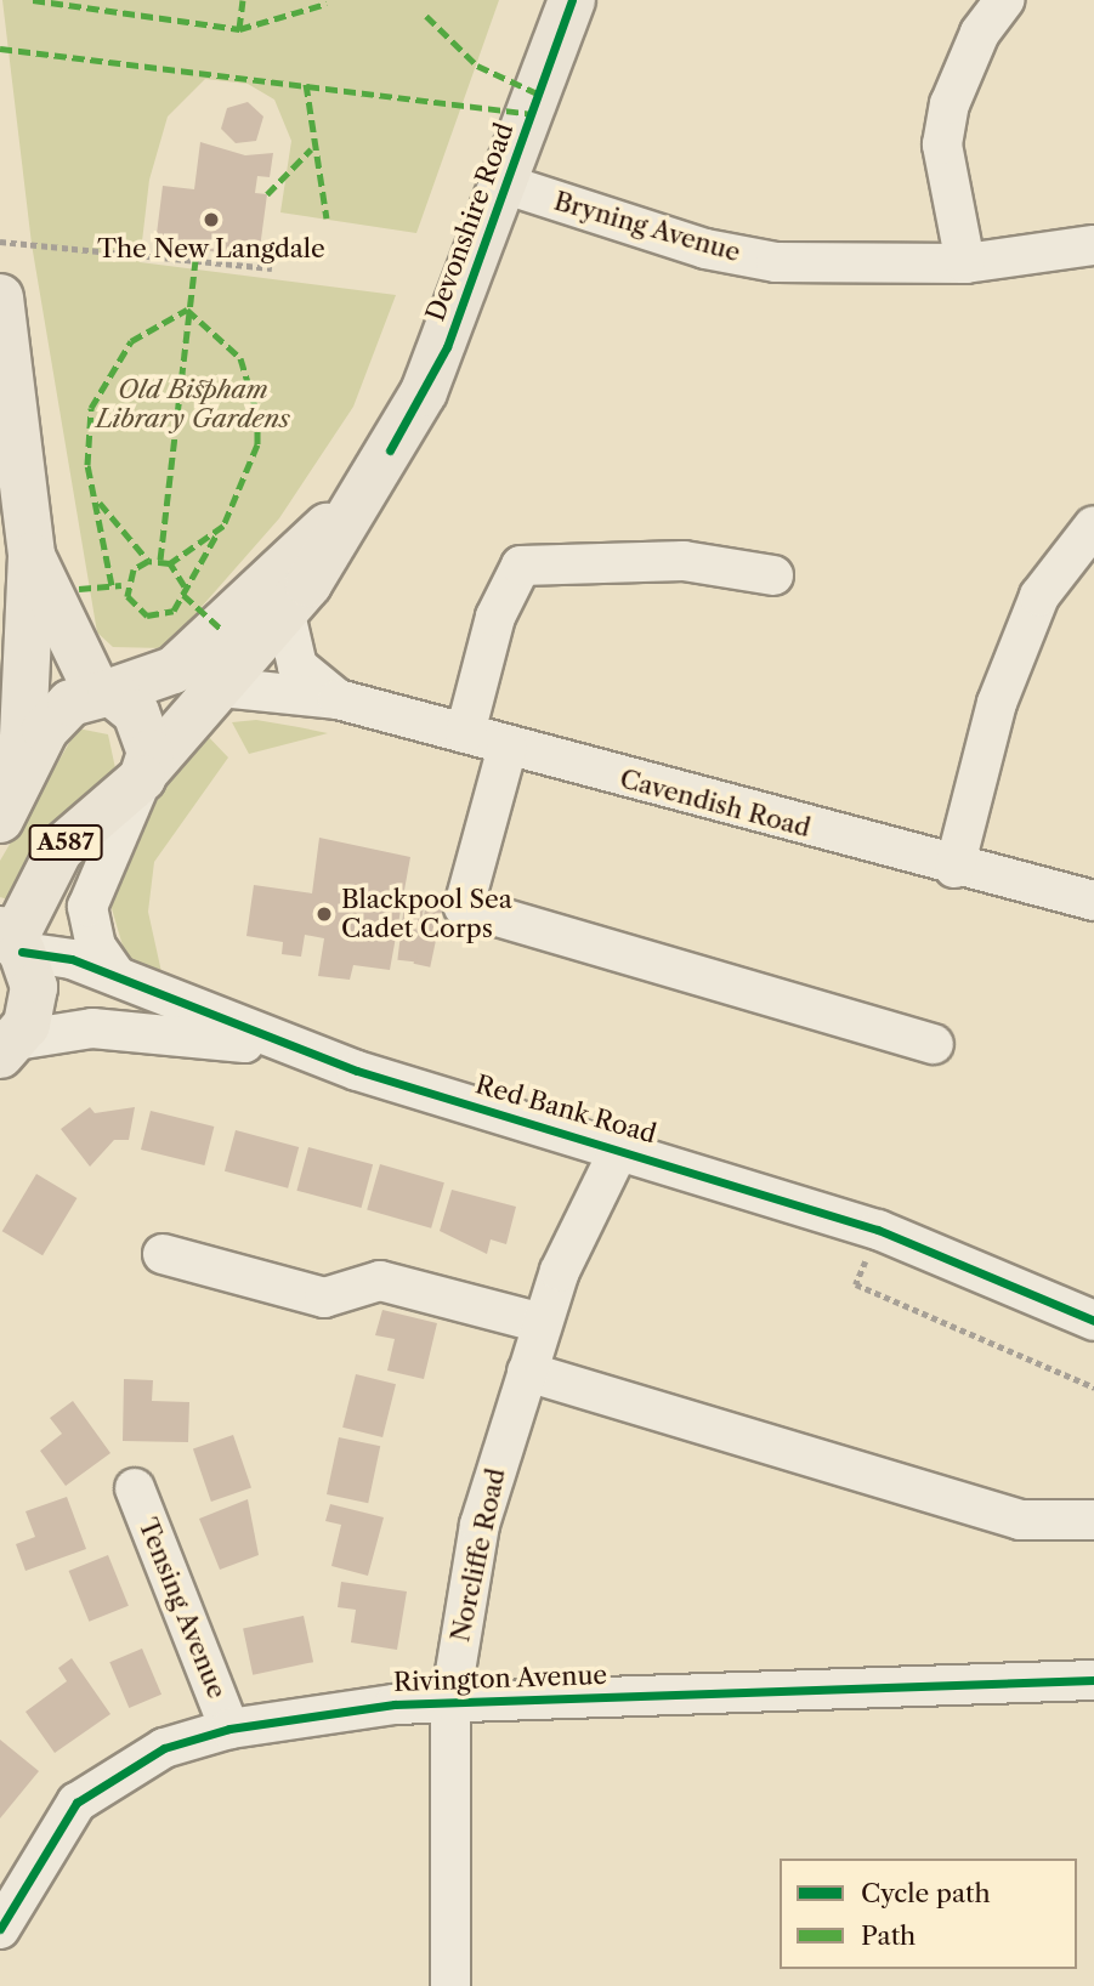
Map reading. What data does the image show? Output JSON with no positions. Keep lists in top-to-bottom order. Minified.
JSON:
{"streets":{"main road":["Devonshire Road","A587"],"street":["Bryning Avenue","Cavendish Road","Red Bank Road","Norcliffe Road","Tensing Avenue","Rivington Avenue"]},"crossings":[["Devonshire Road","Bryning Avenue"],["Devonshire Road","Cavendish Road"],["Devonshire Road","A587"],["A587","Red Bank Road"],["Red Bank Road","Norcliffe Road"],["Norcliffe Road","Rivington Avenue"],["Tensing Avenue","Rivington Avenue"]],"parks":["Old Bispham Library Gardens"],"places":["The New Langdale","Blackpool Sea Cadet Corps"],"legend":["Cycle path","Path"]}
